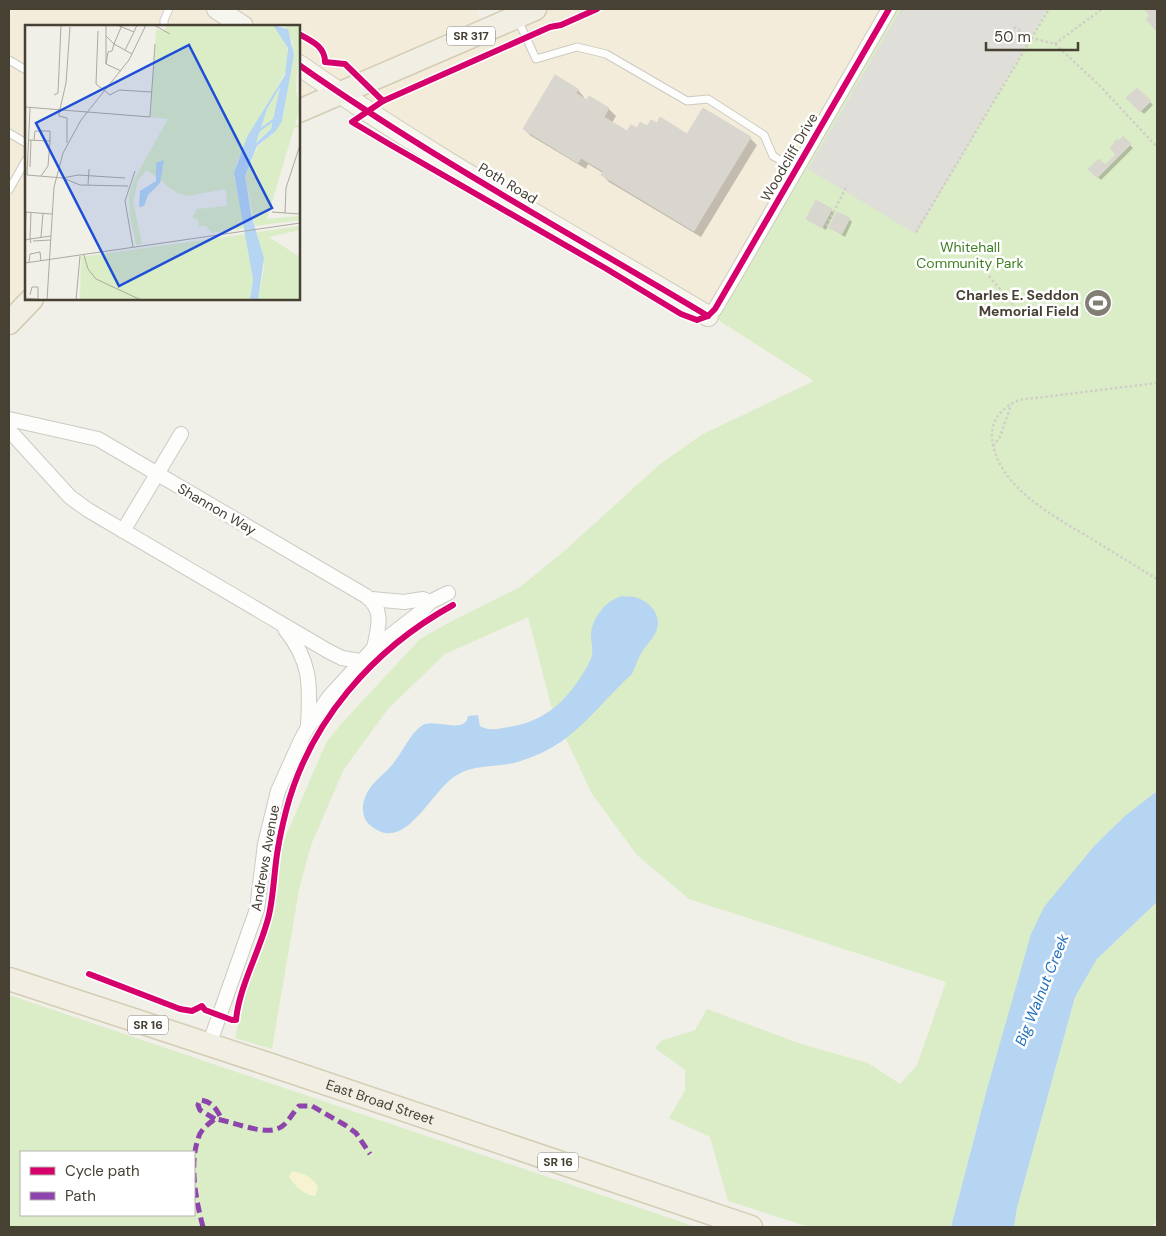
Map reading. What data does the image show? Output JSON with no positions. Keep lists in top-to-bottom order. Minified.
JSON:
{"streets":{"main road":["SR 317","SR 16","East Broad Street"],"street":["Woodcliff Drive","Poth Road","Shannon Way","Andrews Avenue"]},"crossings":[["SR 317","Poth Road"],["Woodcliff Drive","Poth Road"],["Shannon Way","Andrews Avenue"],["Andrews Avenue","East Broad Street"]],"water":["Big Walnut Creek"],"parks":["Whitehall Community Park"],"places":{"sports":["Charles E. Seddon Memorial Field"]},"legend":["Cycle path","Path"],"scale_bar":"50 m"}
